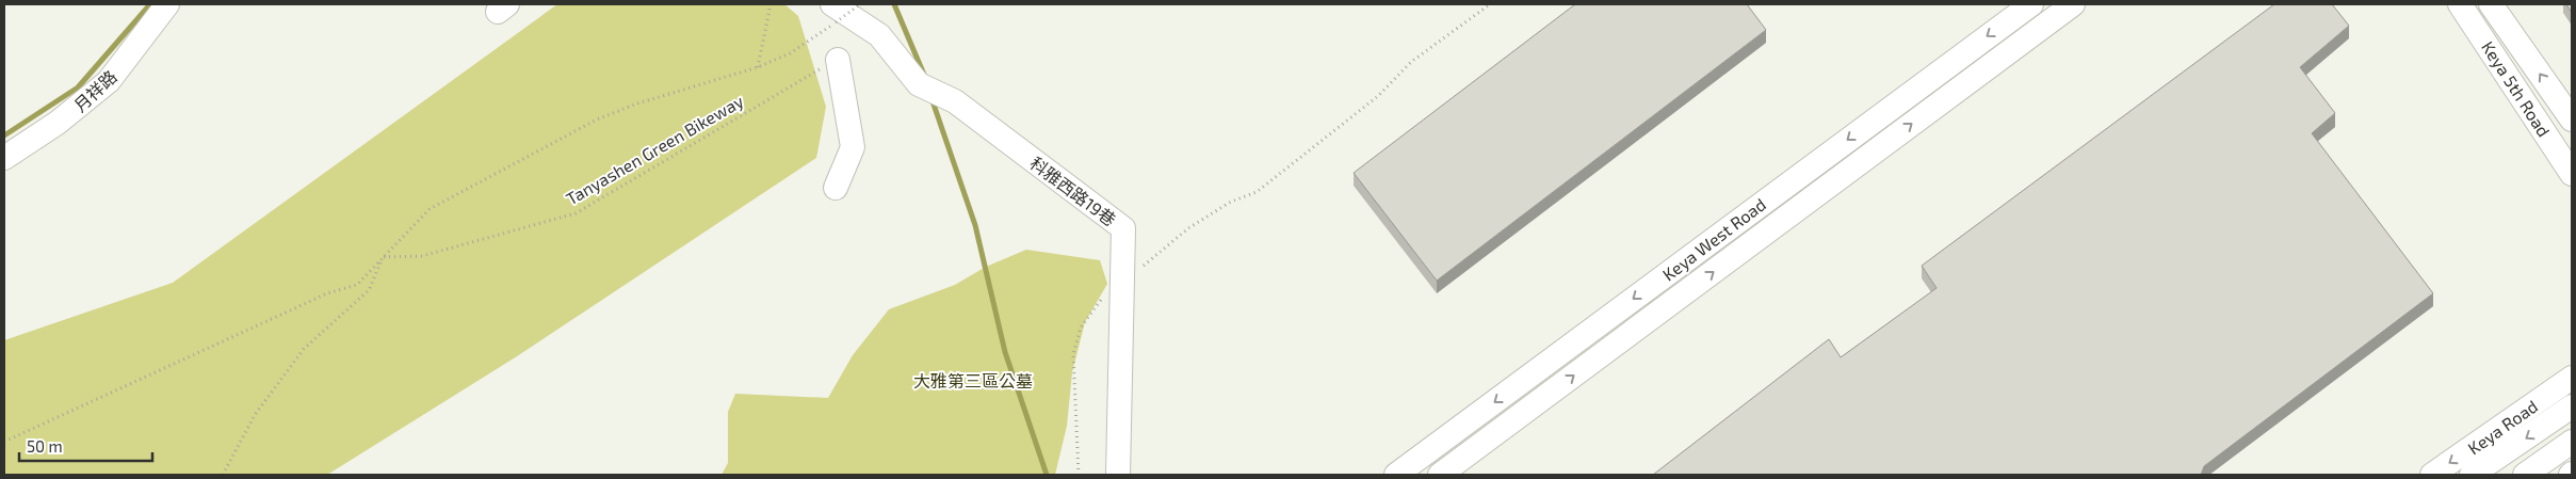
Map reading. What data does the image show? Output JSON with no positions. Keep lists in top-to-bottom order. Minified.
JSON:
{"streets":{"street":["Keya 5th Road","月祥路","科雅西路19巷","Keya West Road","Keya Road"],"path":["Tanyashen Green Bikeway"]},"one_way":["Keya Road"],"parks":["大雅第三區公墓"],"scale_bar":"50 m"}
